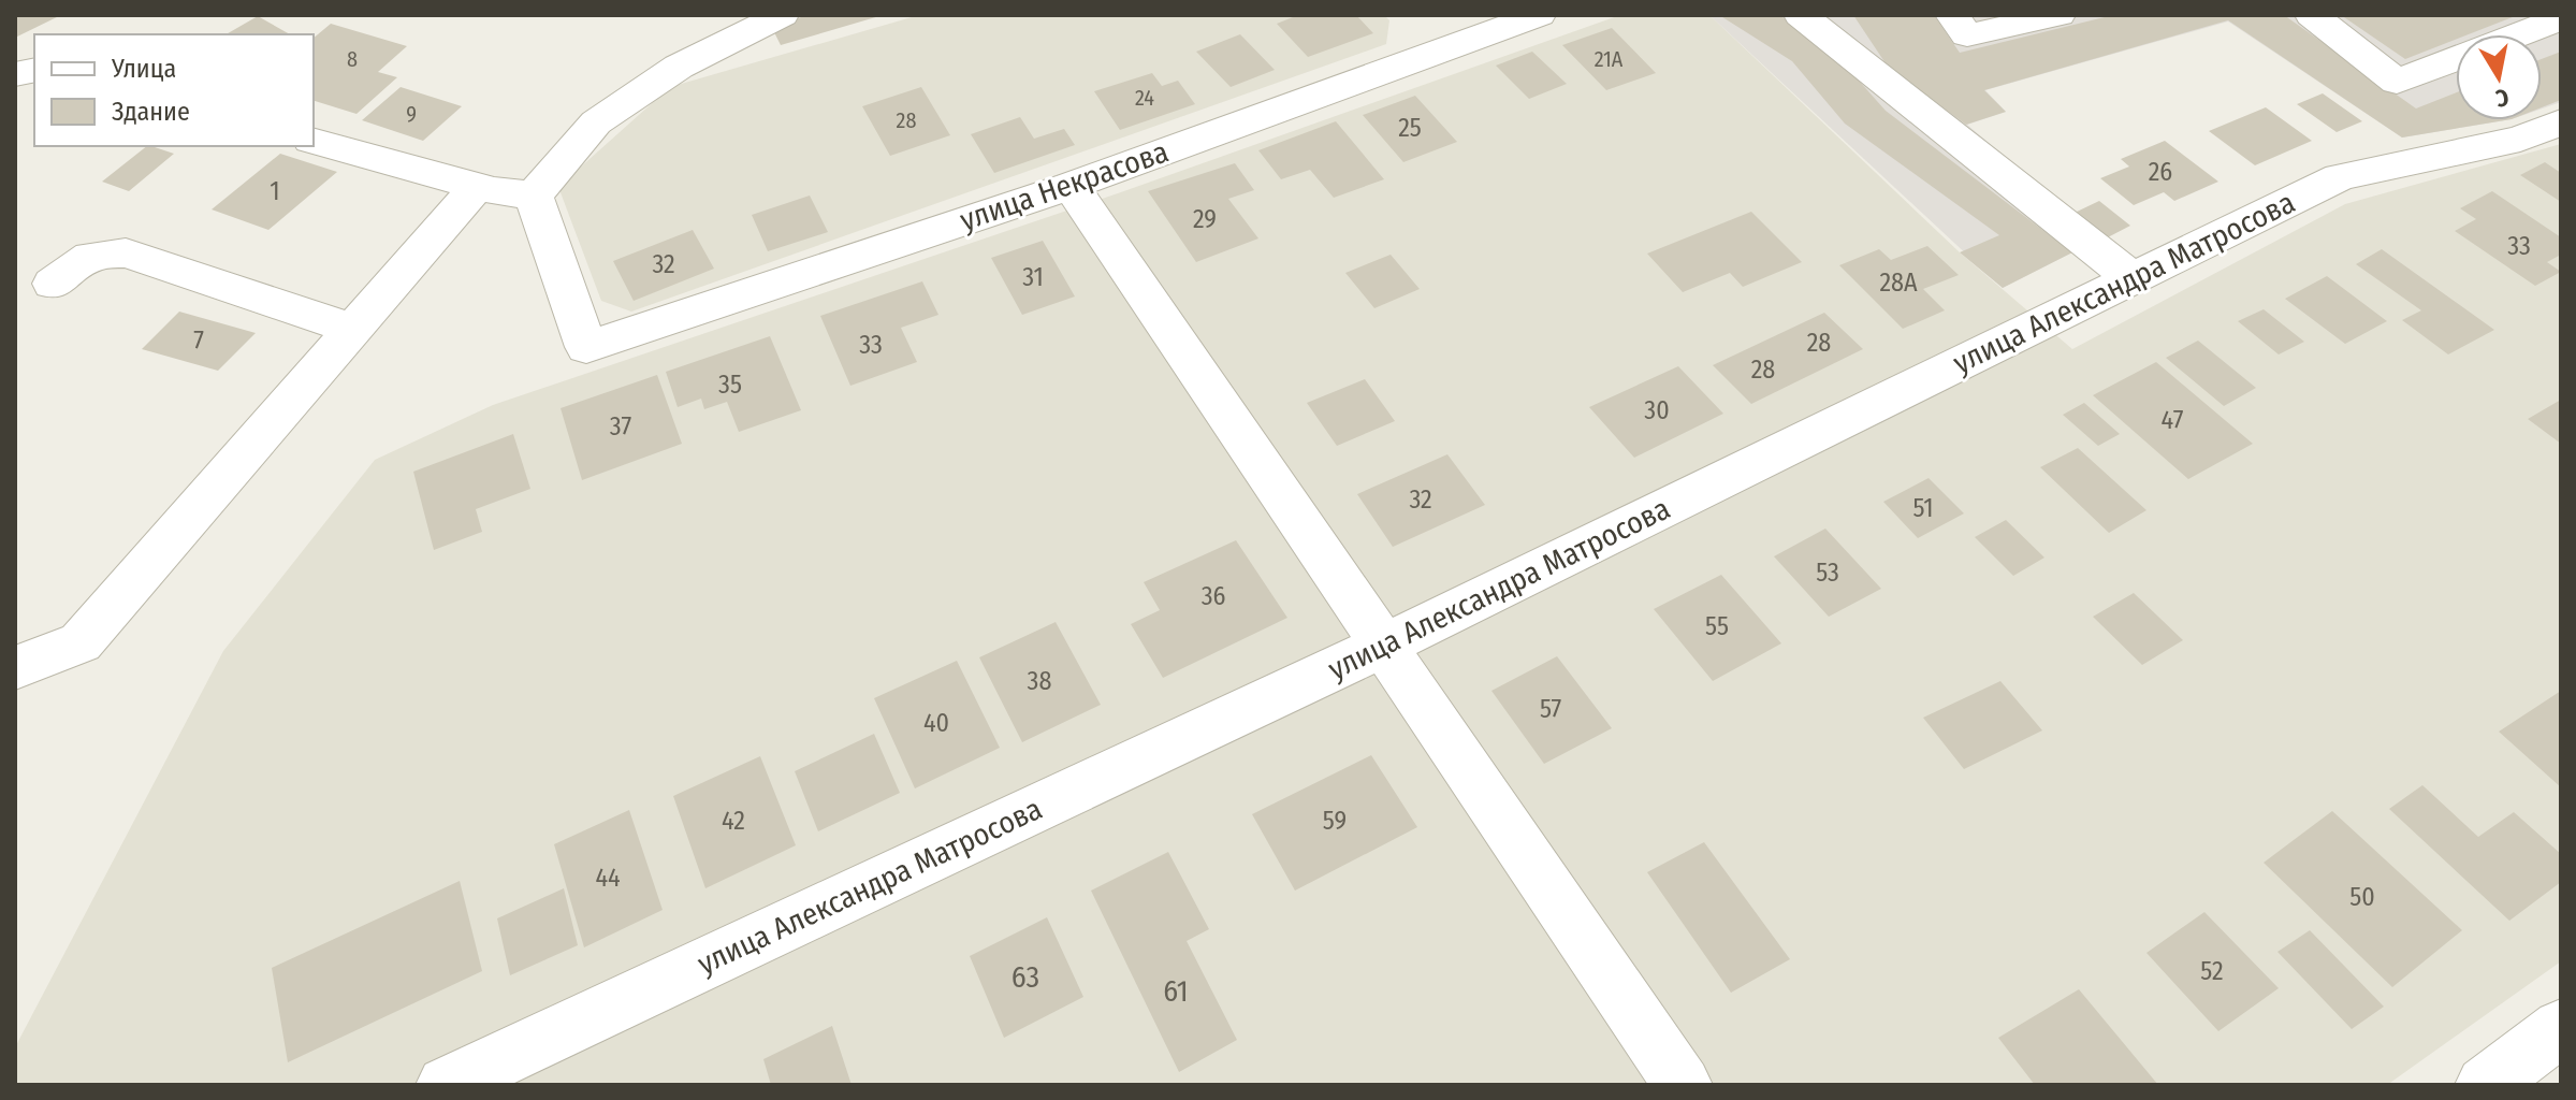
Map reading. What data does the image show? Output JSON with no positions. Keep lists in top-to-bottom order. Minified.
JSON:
{"streets":{"street":["улица Некрасова","улица Александра Матросова"]},"house_numbers":["8","21А","24","9","28","25","26","1","29","33","32","31","28А","7","28","33","28","35","30","47","37","32","51","53","36","55","38","57","40","42","59","44","50","52","63","61"],"legend":["Улица","Здание"],"north":"bottom"}
